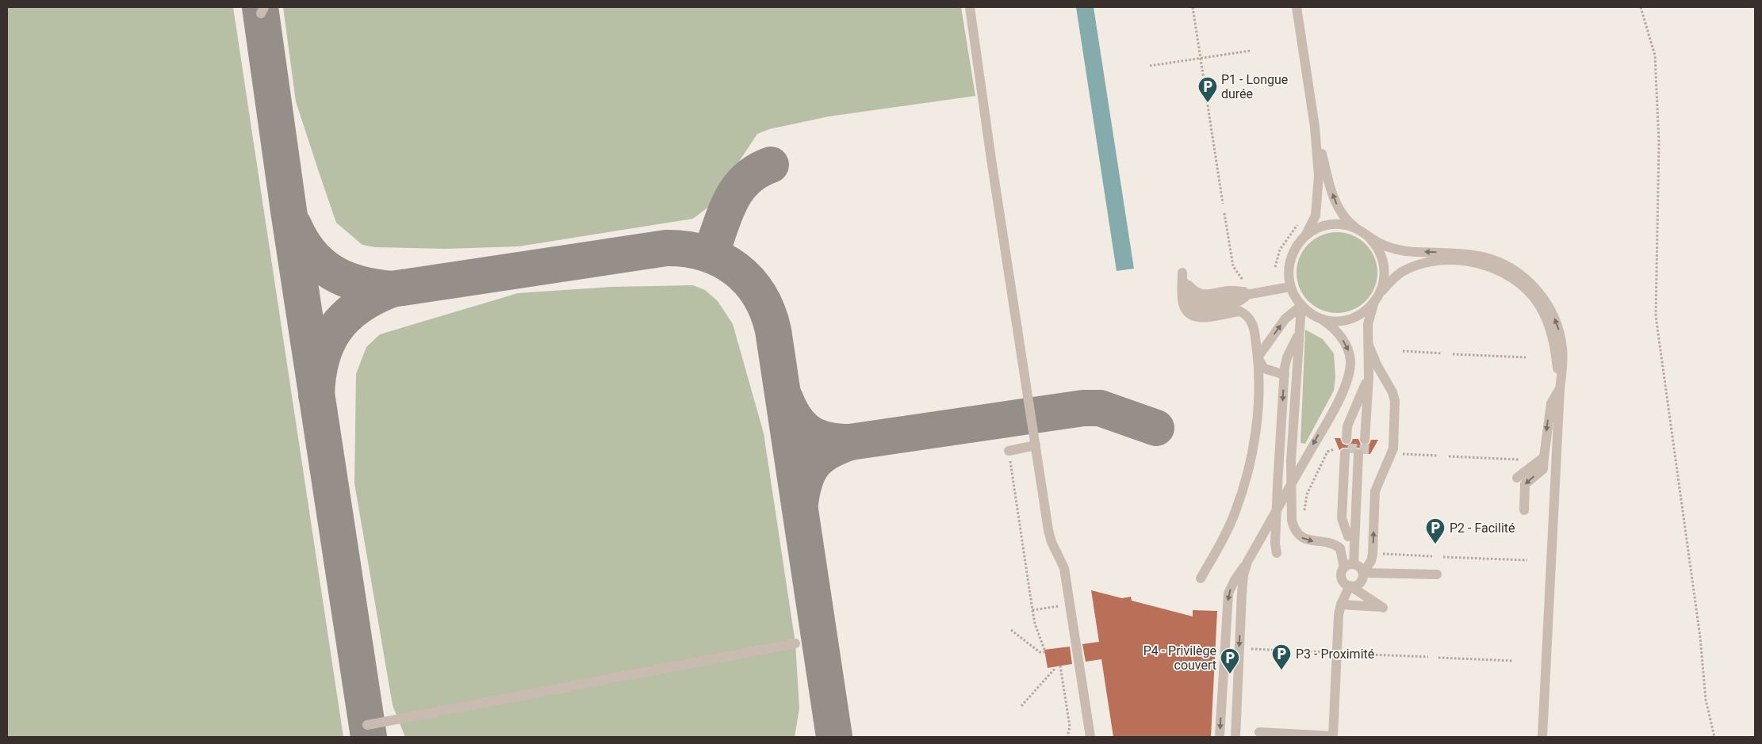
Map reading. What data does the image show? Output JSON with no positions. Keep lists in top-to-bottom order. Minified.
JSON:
{"places":{"parking":["P1 - Longue durée","P2 - Facilité","P3 - Proximité","P4 - Privilège couvert"]}}
